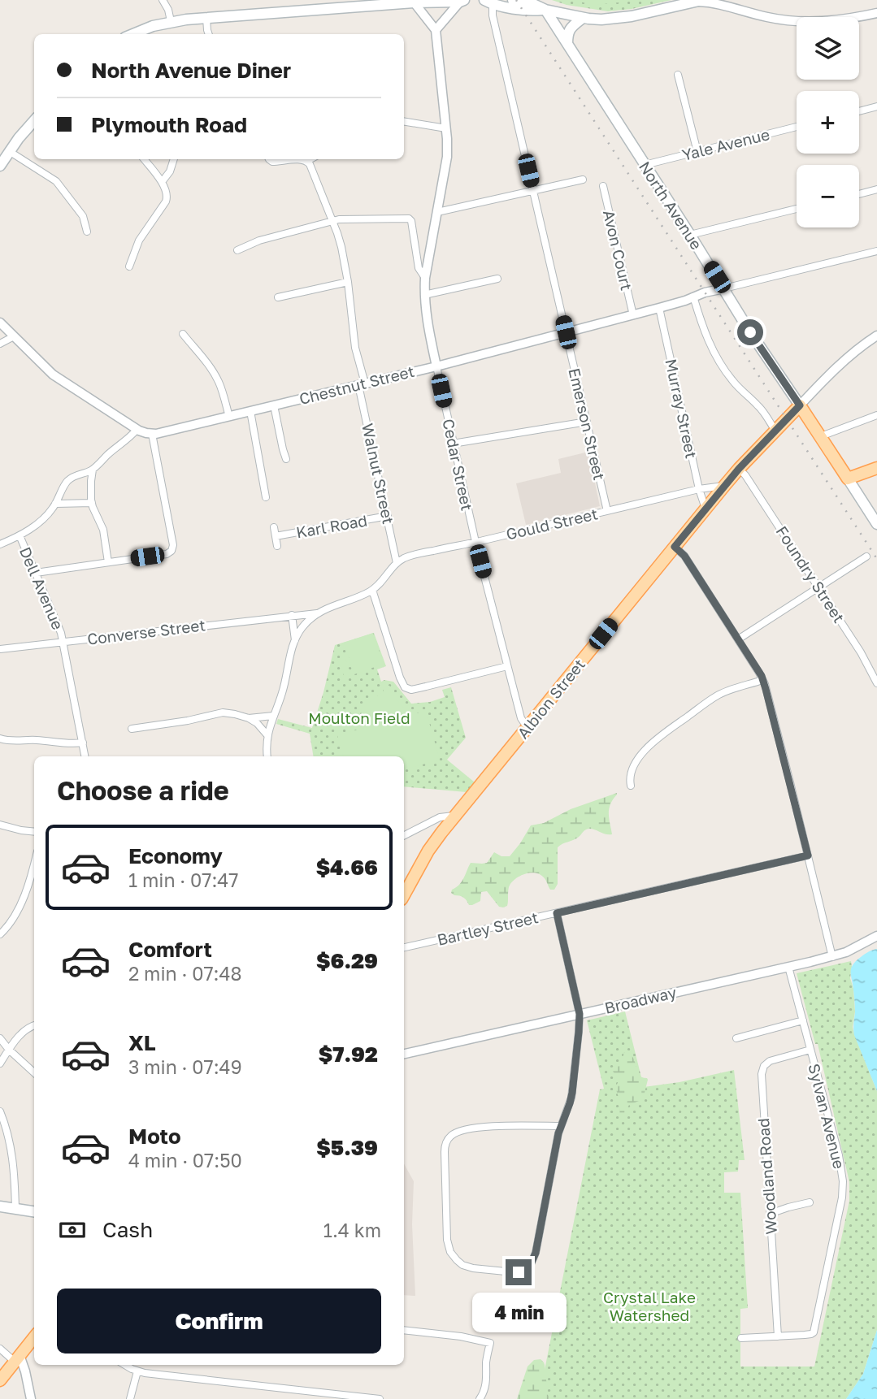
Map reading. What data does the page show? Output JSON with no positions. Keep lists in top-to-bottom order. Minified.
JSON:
{"streets":{"main road":["North Avenue","Albion Street"],"street":["Yale Avenue","Avon Court","Chestnut Street","Murray Street","Emerson Street","Cedar Street","Walnut Street","Gould Street","Karl Road","Foundry Street","Dell Avenue","Converse Street","Bartley Street","Broadway","Sylvan Avenue","Woodland Road"]},"crossings":[["Yale Avenue","North Avenue"],["North Avenue","Chestnut Street"],["North Avenue","Albion Street"],["Avon Court","Chestnut Street"],["Chestnut Street","Murray Street"],["Chestnut Street","Emerson Street"],["Chestnut Street","Cedar Street"],["Chestnut Street","Walnut Street"],["Murray Street","Gould Street"],["Murray Street","Albion Street"],["Emerson Street","Gould Street"],["Cedar Street","Gould Street"],["Cedar Street","Albion Street"],["Walnut Street","Gould Street"],["Walnut Street","Karl Road"],["Gould Street","Converse Street"],["Gould Street","Albion Street"],["Foundry Street","Albion Street"],["Dell Avenue","Converse Street"],["Broadway","Sylvan Avenue"],["Sylvan Avenue","Woodland Road"]],"parks":["Moulton Field","Crystal Lake Watershed"],"page":{"map_buttons":["+","−"],"banner":["North Avenue Diner","Plymouth Road"],"heading":"Choose a ride","list":[{"name":"Economy","note":"1 min · 07:47","value":"$4.66"},{"name":"Comfort","note":"2 min · 07:48","value":"$6.29"},{"name":"XL","note":"3 min · 07:49","value":"$7.92"},{"name":"Moto","note":"4 min · 07:50","value":"$5.39"}],"pay":["Cash","1.4 km"],"buttons":"Confirm","bubble":"4 min"}}
